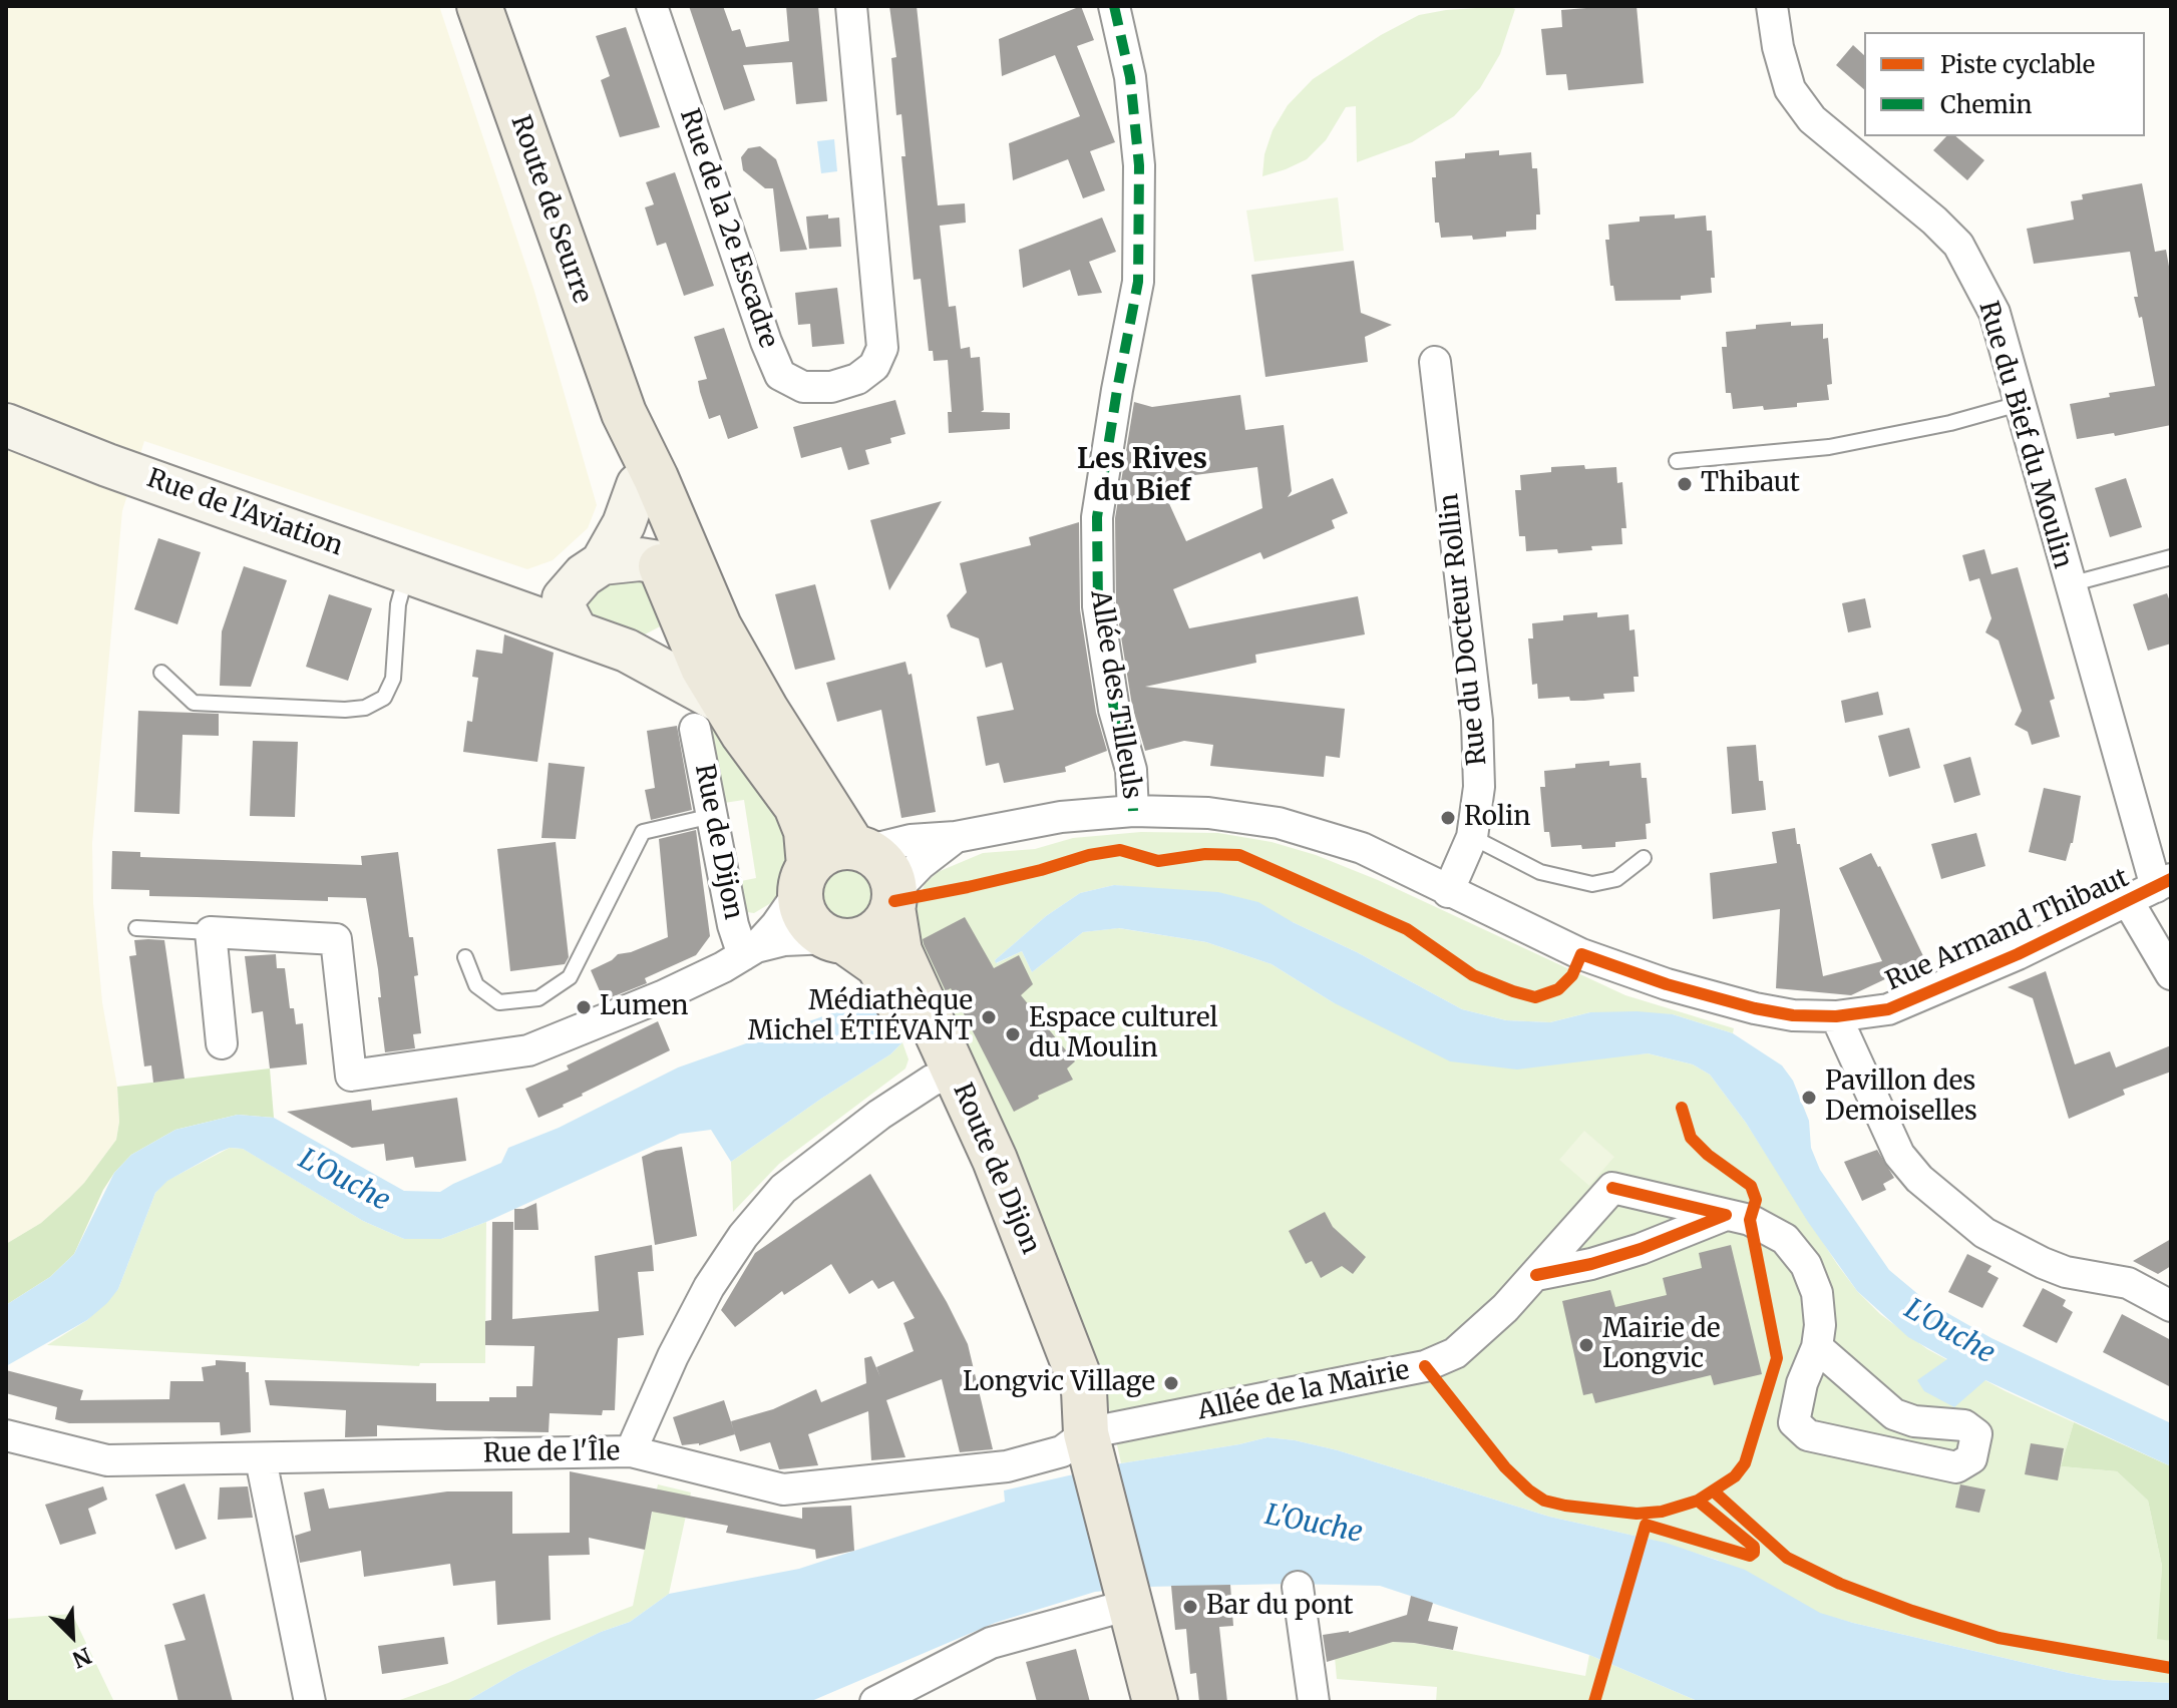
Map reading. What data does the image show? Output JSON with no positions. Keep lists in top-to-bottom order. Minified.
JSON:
{"streets":{"main road":["Route de Seurre","Route de Dijon"],"street":["Rue de la 2e Escadre","Rue du Bief du Moulin","Rue de l'Aviation","Rue du Docteur Rollin","Allée des Tilleuls","Rue de Dijon","Rue Armand Thibaut","Allée de la Mairie","Rue de l'Île"]},"crossings":[["Route de Seurre","Rue de l'Aviation"],["Route de Seurre","Rue de Dijon"],["Rue du Bief du Moulin","Rue Armand Thibaut"],["Rue du Docteur Rollin","Rue Armand Thibaut"],["Allée des Tilleuls","Rue Armand Thibaut"],["Rue Armand Thibaut","Route de Dijon"],["Route de Dijon","Allée de la Mairie"],["Route de Dijon","Rue de l'Île"],["Allée de la Mairie","Rue de l'Île"]],"districts":["Les Rives du Bief"],"water":["L'Ouche"],"places":["Thibaut","Rolin","Lumen","Médiathèque Michel ÉTIÉVANT","Espace culturel du Moulin","Pavillon des Demoiselles","Mairie de Longvic","Longvic Village","Bar du pont"],"legend":["Piste cyclable","Chemin"],"north":"bottom right"}
